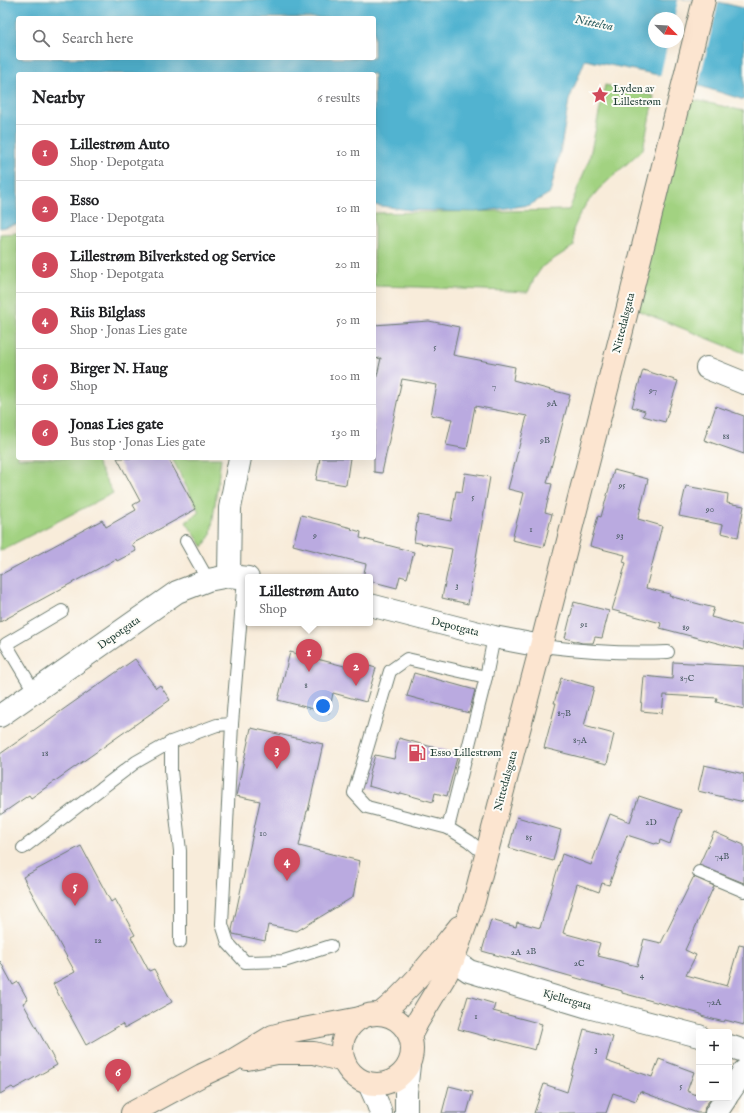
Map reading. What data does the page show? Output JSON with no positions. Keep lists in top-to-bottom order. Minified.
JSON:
{"streets":{"main road":["Nittedalsgata"],"street":["Depotgata","Kjellergata"]},"crossings":[["Nittedalsgata","Depotgata"],["Nittedalsgata","Kjellergata"]],"water":["Nittelva"],"places":{"place":["Lyden av Lillestrøm"],"fuel station":["Esso Lillestrøm"]},"house_numbers":["5","7","97","9A","88","9B","95","5","90","1","9","93","3","91","89","87C","8","87B","87A","18","2D","10","85","74B","12","2B","2A","2C","4","72A","1","3","5"],"north":"bottom right","page":{"search":"Search here","heading":["Nearby","6 results"],"list":[{"mark":"1","name":"Lillestrøm Auto","note":"Shop · Depotgata","value":"10 m"},{"mark":"2","name":"Esso","note":"Place · Depotgata","value":"10 m"},{"mark":"3","name":"Lillestrøm Bilverksted og Service","note":"Shop · Depotgata","value":"20 m"},{"mark":"4","name":"Riis Bilglass","note":"Shop · Jonas Lies gate","value":"50 m"},{"mark":"5","name":"Birger N. Haug","note":"Shop","value":"100 m"},{"mark":"6","name":"Jonas Lies gate","note":"Bus stop · Jonas Lies gate","value":"130 m"}],"popup":["Lillestrøm Auto","Shop"],"pins":["1","2","3","4","5","6"],"map_buttons":["+","−"]}}
